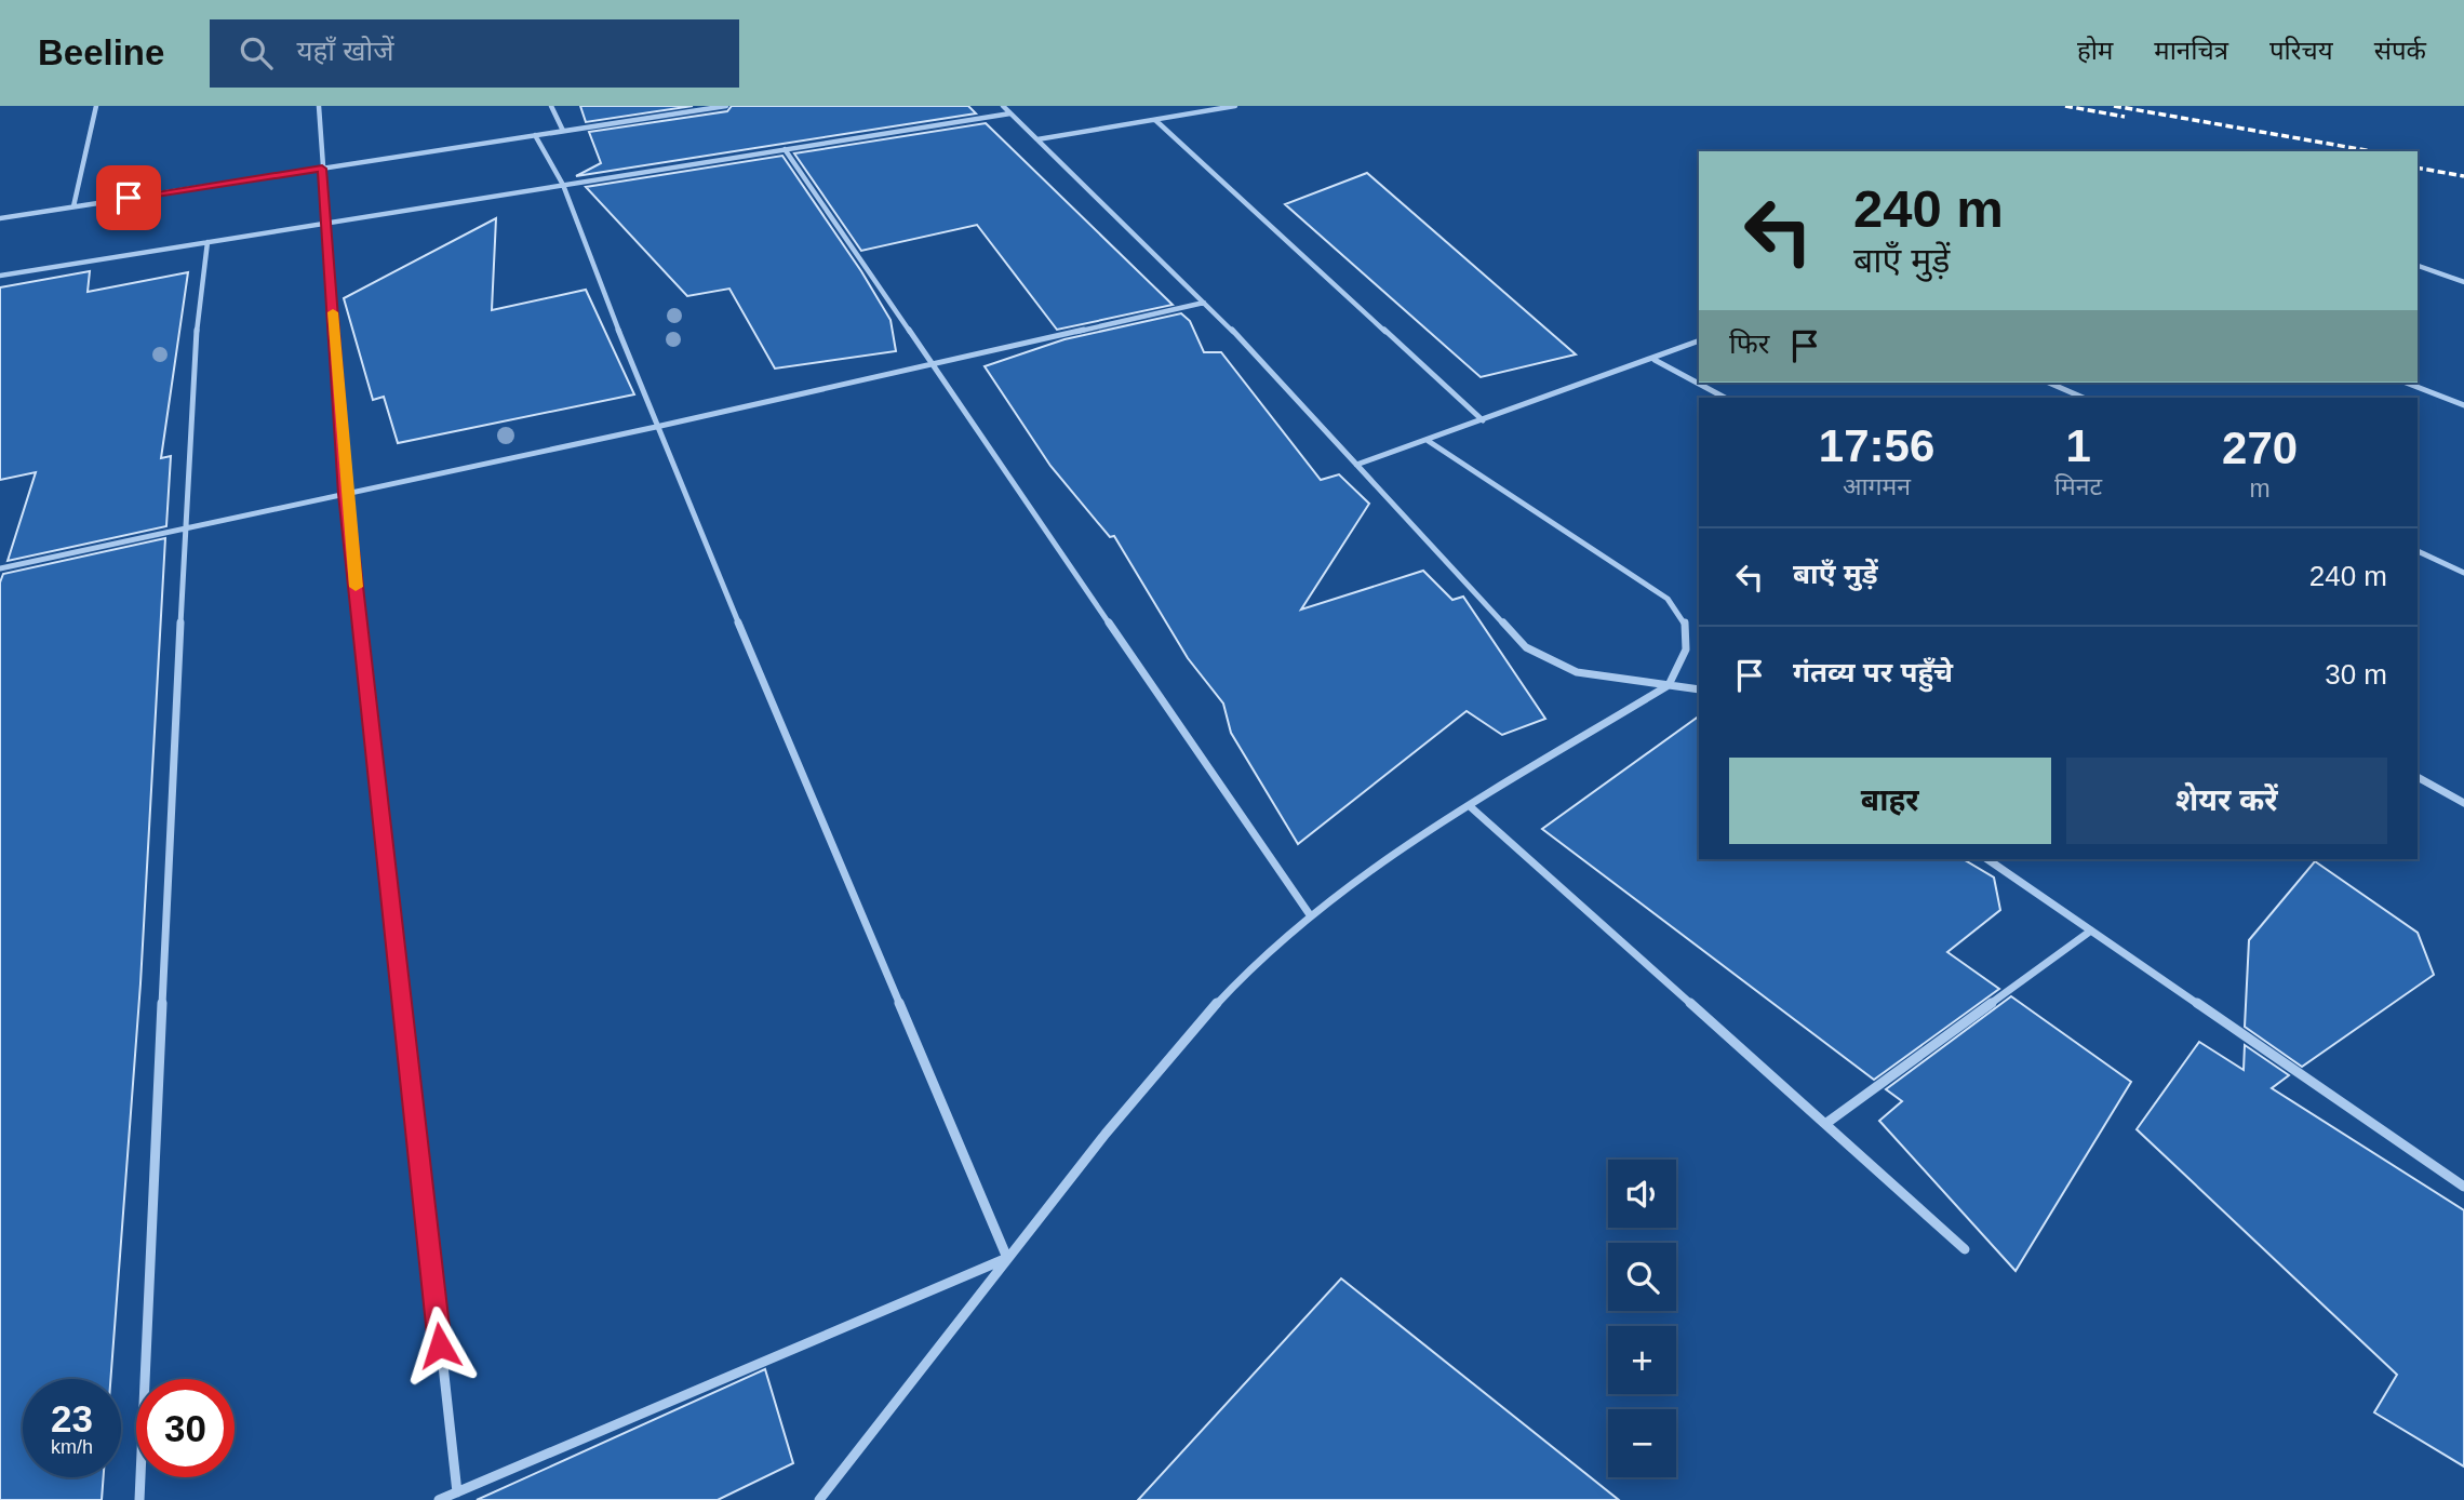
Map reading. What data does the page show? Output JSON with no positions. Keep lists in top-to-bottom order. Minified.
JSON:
{"page":{"header":"Beeline","search":"यहाँ खोजें","nav":["होम","मानचित्र","परिचय","संपर्क"],"turn":["240 m","बाएँ मुड़ें"],"then":"फिर","eta":["17:56","आगमन","1","मिनट","270","m"],"list":[{"name":"बाएँ मुड़ें","value":"240 m"},{"name":"गंतव्य पर पहुँचे","value":"30 m"}],"buttons":["बाहर","शेयर करें"],"map_buttons":["+","−"],"speed":"23 km/h","limit":"30"}}
